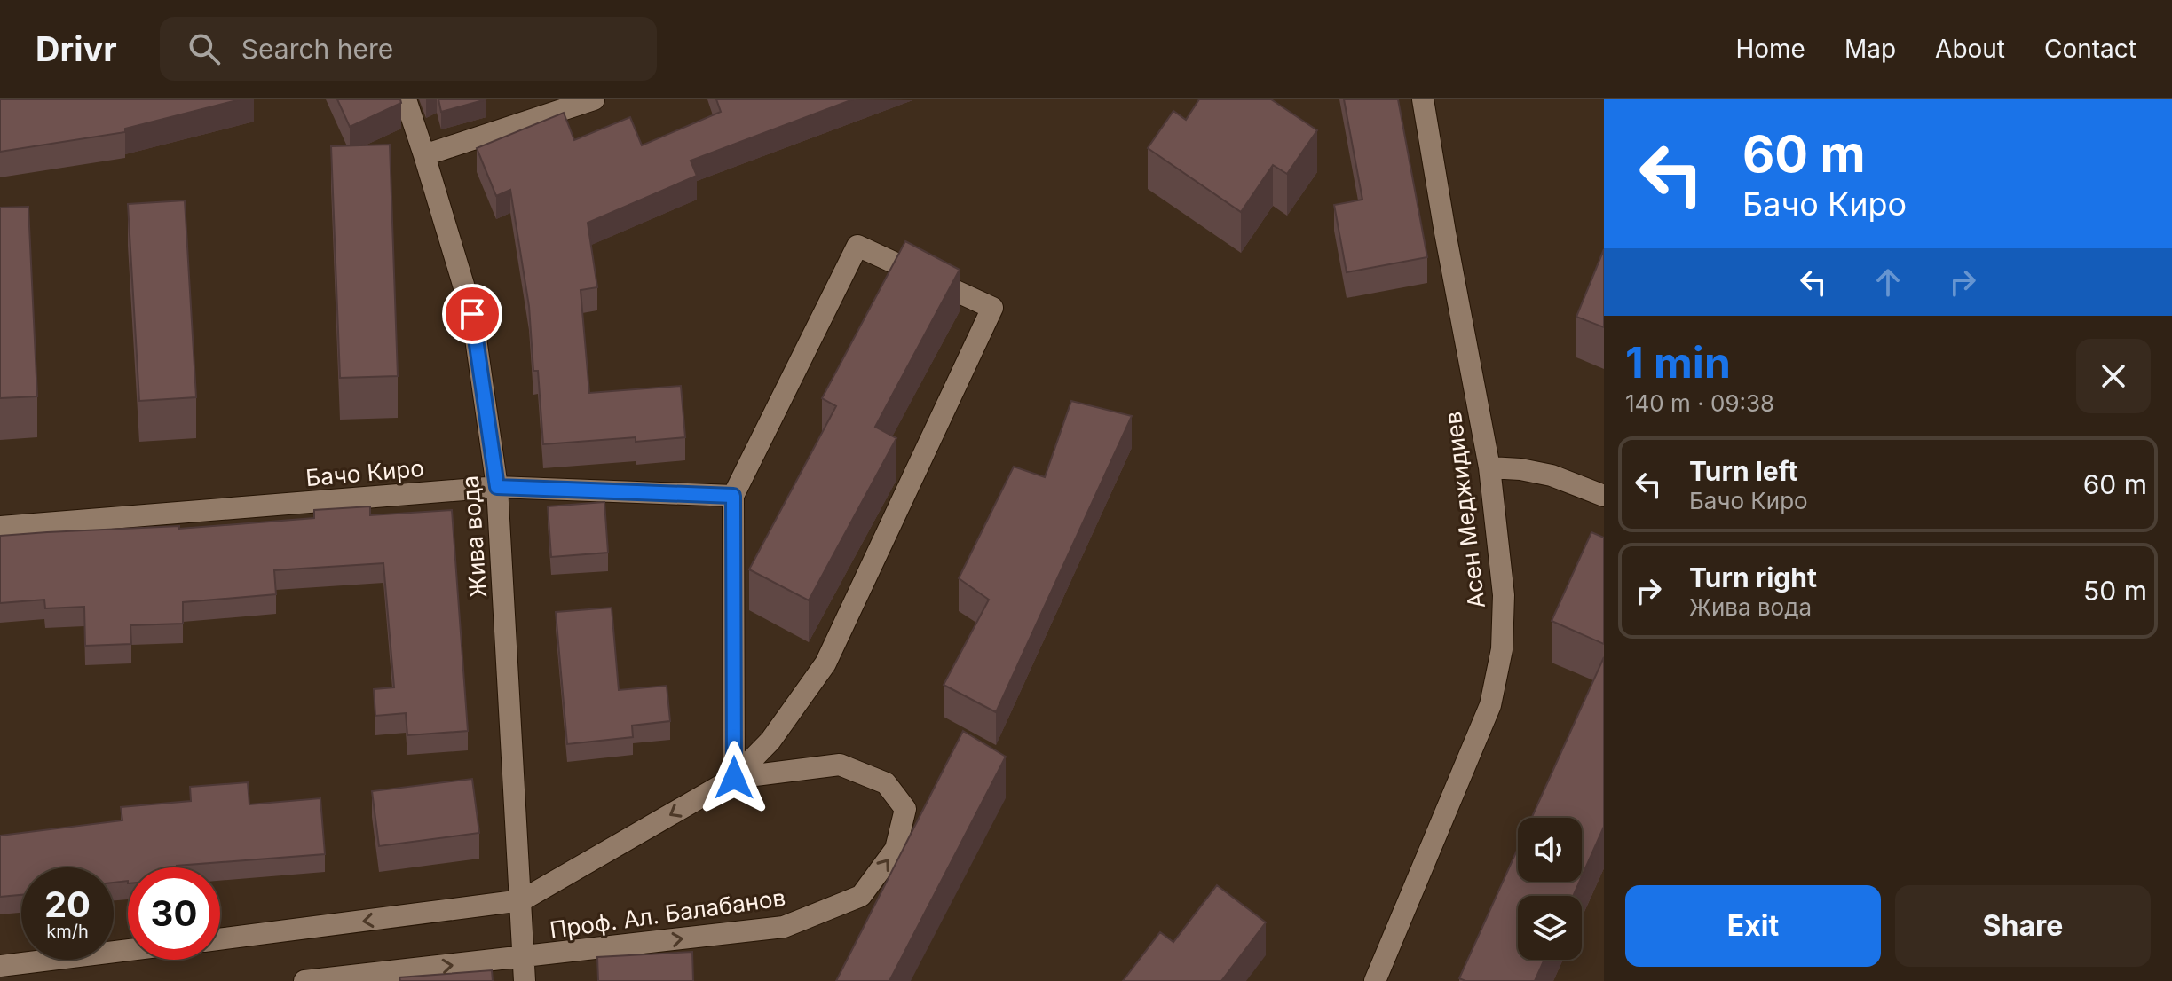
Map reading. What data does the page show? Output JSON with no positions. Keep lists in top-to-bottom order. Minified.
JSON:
{"streets":{"street":["Бачо Киро","Асен Меджидиев","Жива вода","Проф. Ал. Балабанов"]},"crossings":[["Бачо Киро","Жива вода"],["Жива вода","Проф. Ал. Балабанов"]],"page":{"header":"Drivr","search":"Search here","nav":["Home","Map","About","Contact"],"turn":["60 m","Бачо Киро"],"heading":["1 min","140 m · 09:38"],"list":[{"name":"Turn left","note":"Бачо Киро","value":"60 m"},{"name":"Turn right","note":"Жива вода","value":"50 m"}],"speed":"20 km/h","limit":"30","buttons":["Exit","Share"]}}
